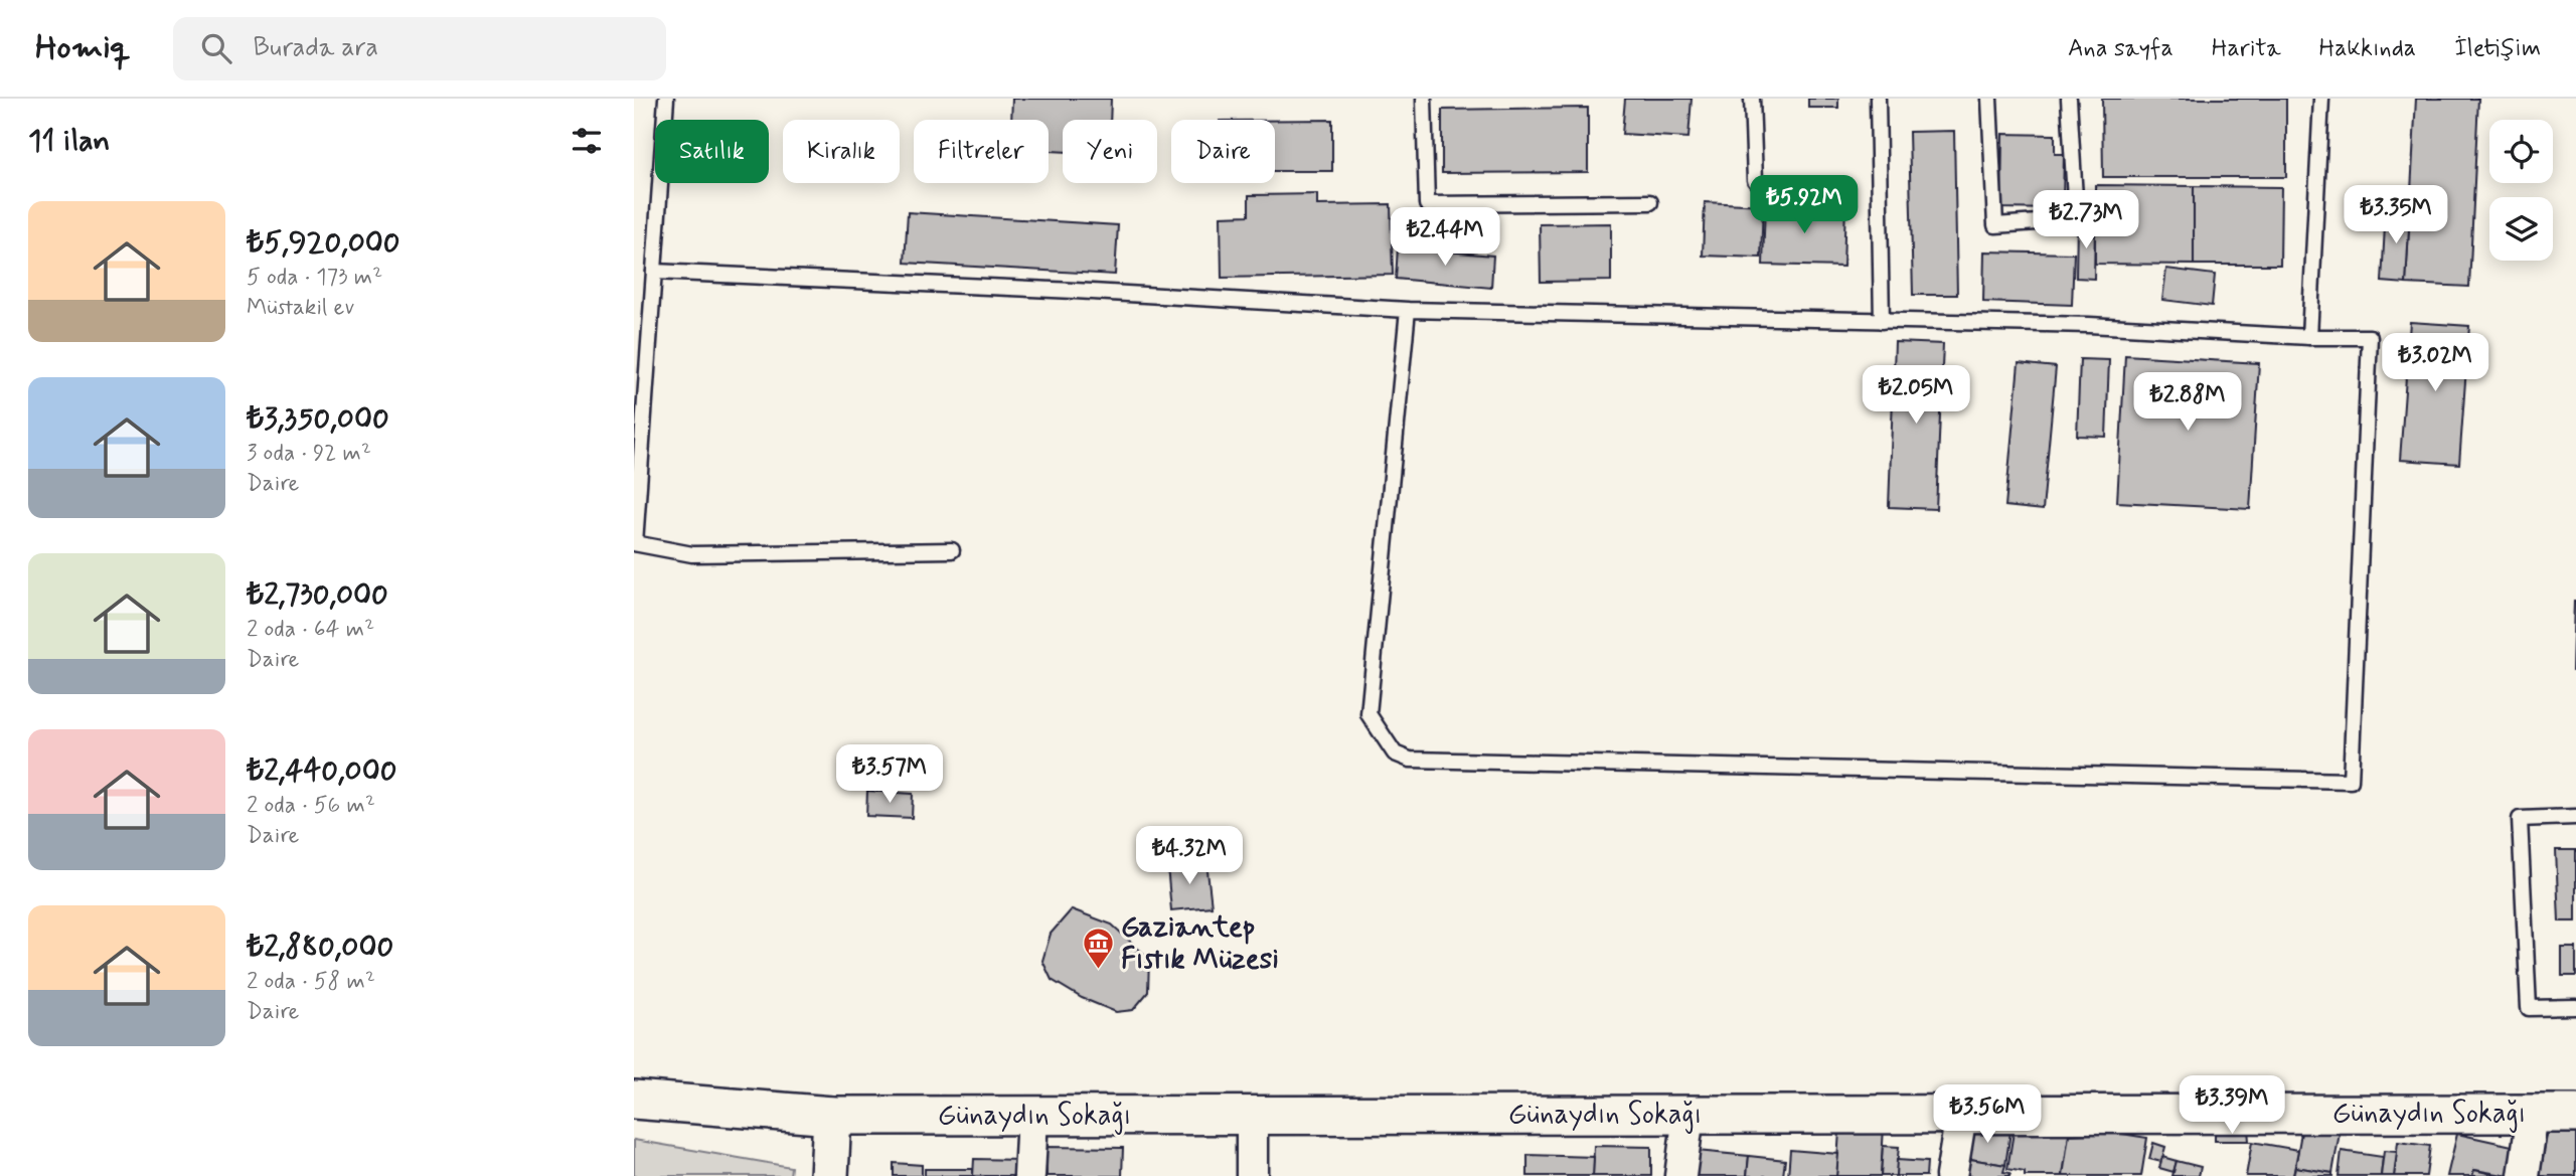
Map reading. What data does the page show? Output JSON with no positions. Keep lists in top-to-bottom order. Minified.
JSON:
{"streets":{"street":["Günaydın Sokağı"]},"places":{"museum":["Gaziantep Fıstık Müzesi"]},"page":{"header":"Homiq","search":"Burada ara","nav":["Ana sayfa","Harita","Hakkında","İletişim"],"heading":"11 ilan","chip":["Satılık","Kiralık","Filtreler","Yeni","Daire"],"price":["₺5.92M","₺3.35M","₺2.73M","₺2.44M","₺3.02M","₺2.05M","₺2.88M","₺3.57M","₺4.32M","₺3.39M","₺3.56M"],"list":[{"name":"₺5,920,000","note":"5 oda · 173 m² · Müstakil ev"},{"name":"₺3,350,000","note":"3 oda · 92 m² · Daire"},{"name":"₺2,730,000","note":"2 oda · 64 m² · Daire"},{"name":"₺2,440,000","note":"2 oda · 56 m² · Daire"},{"name":"₺2,880,000","note":"2 oda · 58 m² · Daire"}]}}
